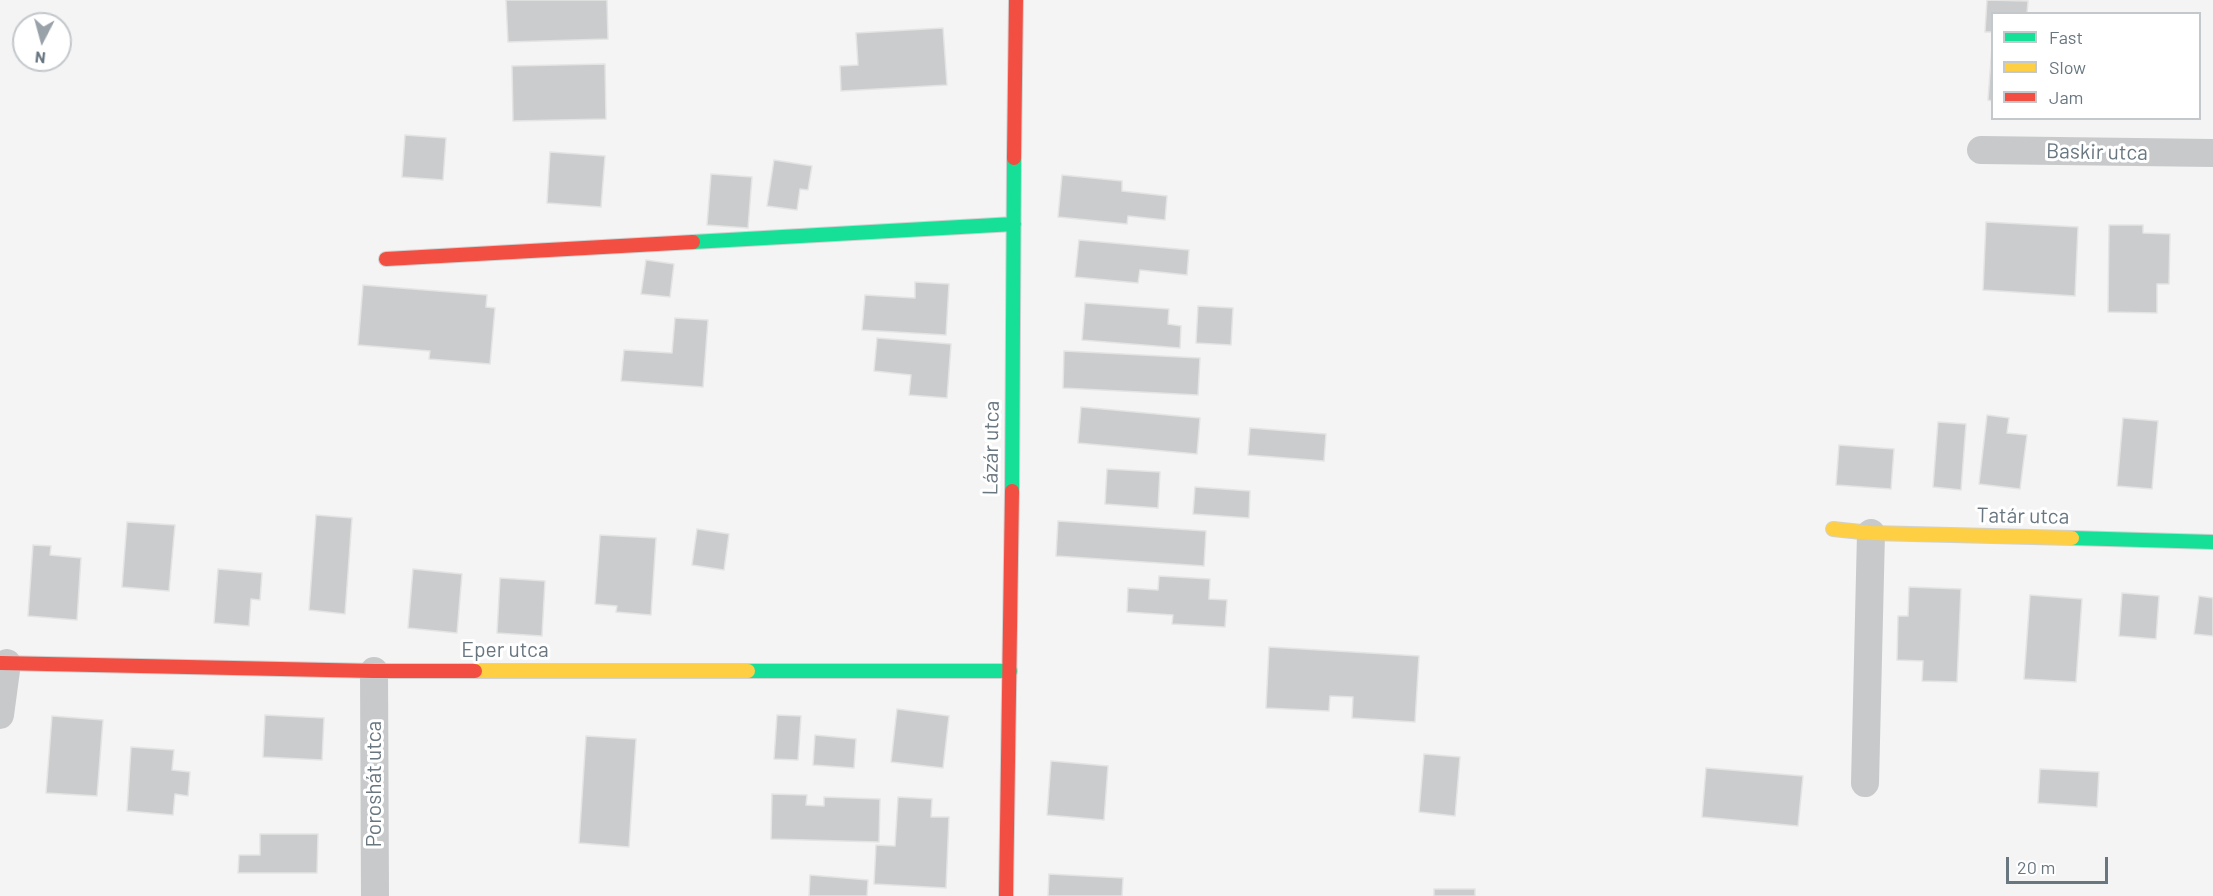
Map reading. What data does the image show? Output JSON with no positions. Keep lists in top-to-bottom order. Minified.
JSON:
{"streets":{"street":["Baskir utca","Lázár utca","Tatár utca","Eper utca","Poroshát utca"]},"crossings":[["Lázár utca","Eper utca"],["Eper utca","Poroshát utca"]],"legend":["Fast","Slow","Jam"],"scale_bar":"20 m","north":"bottom"}
